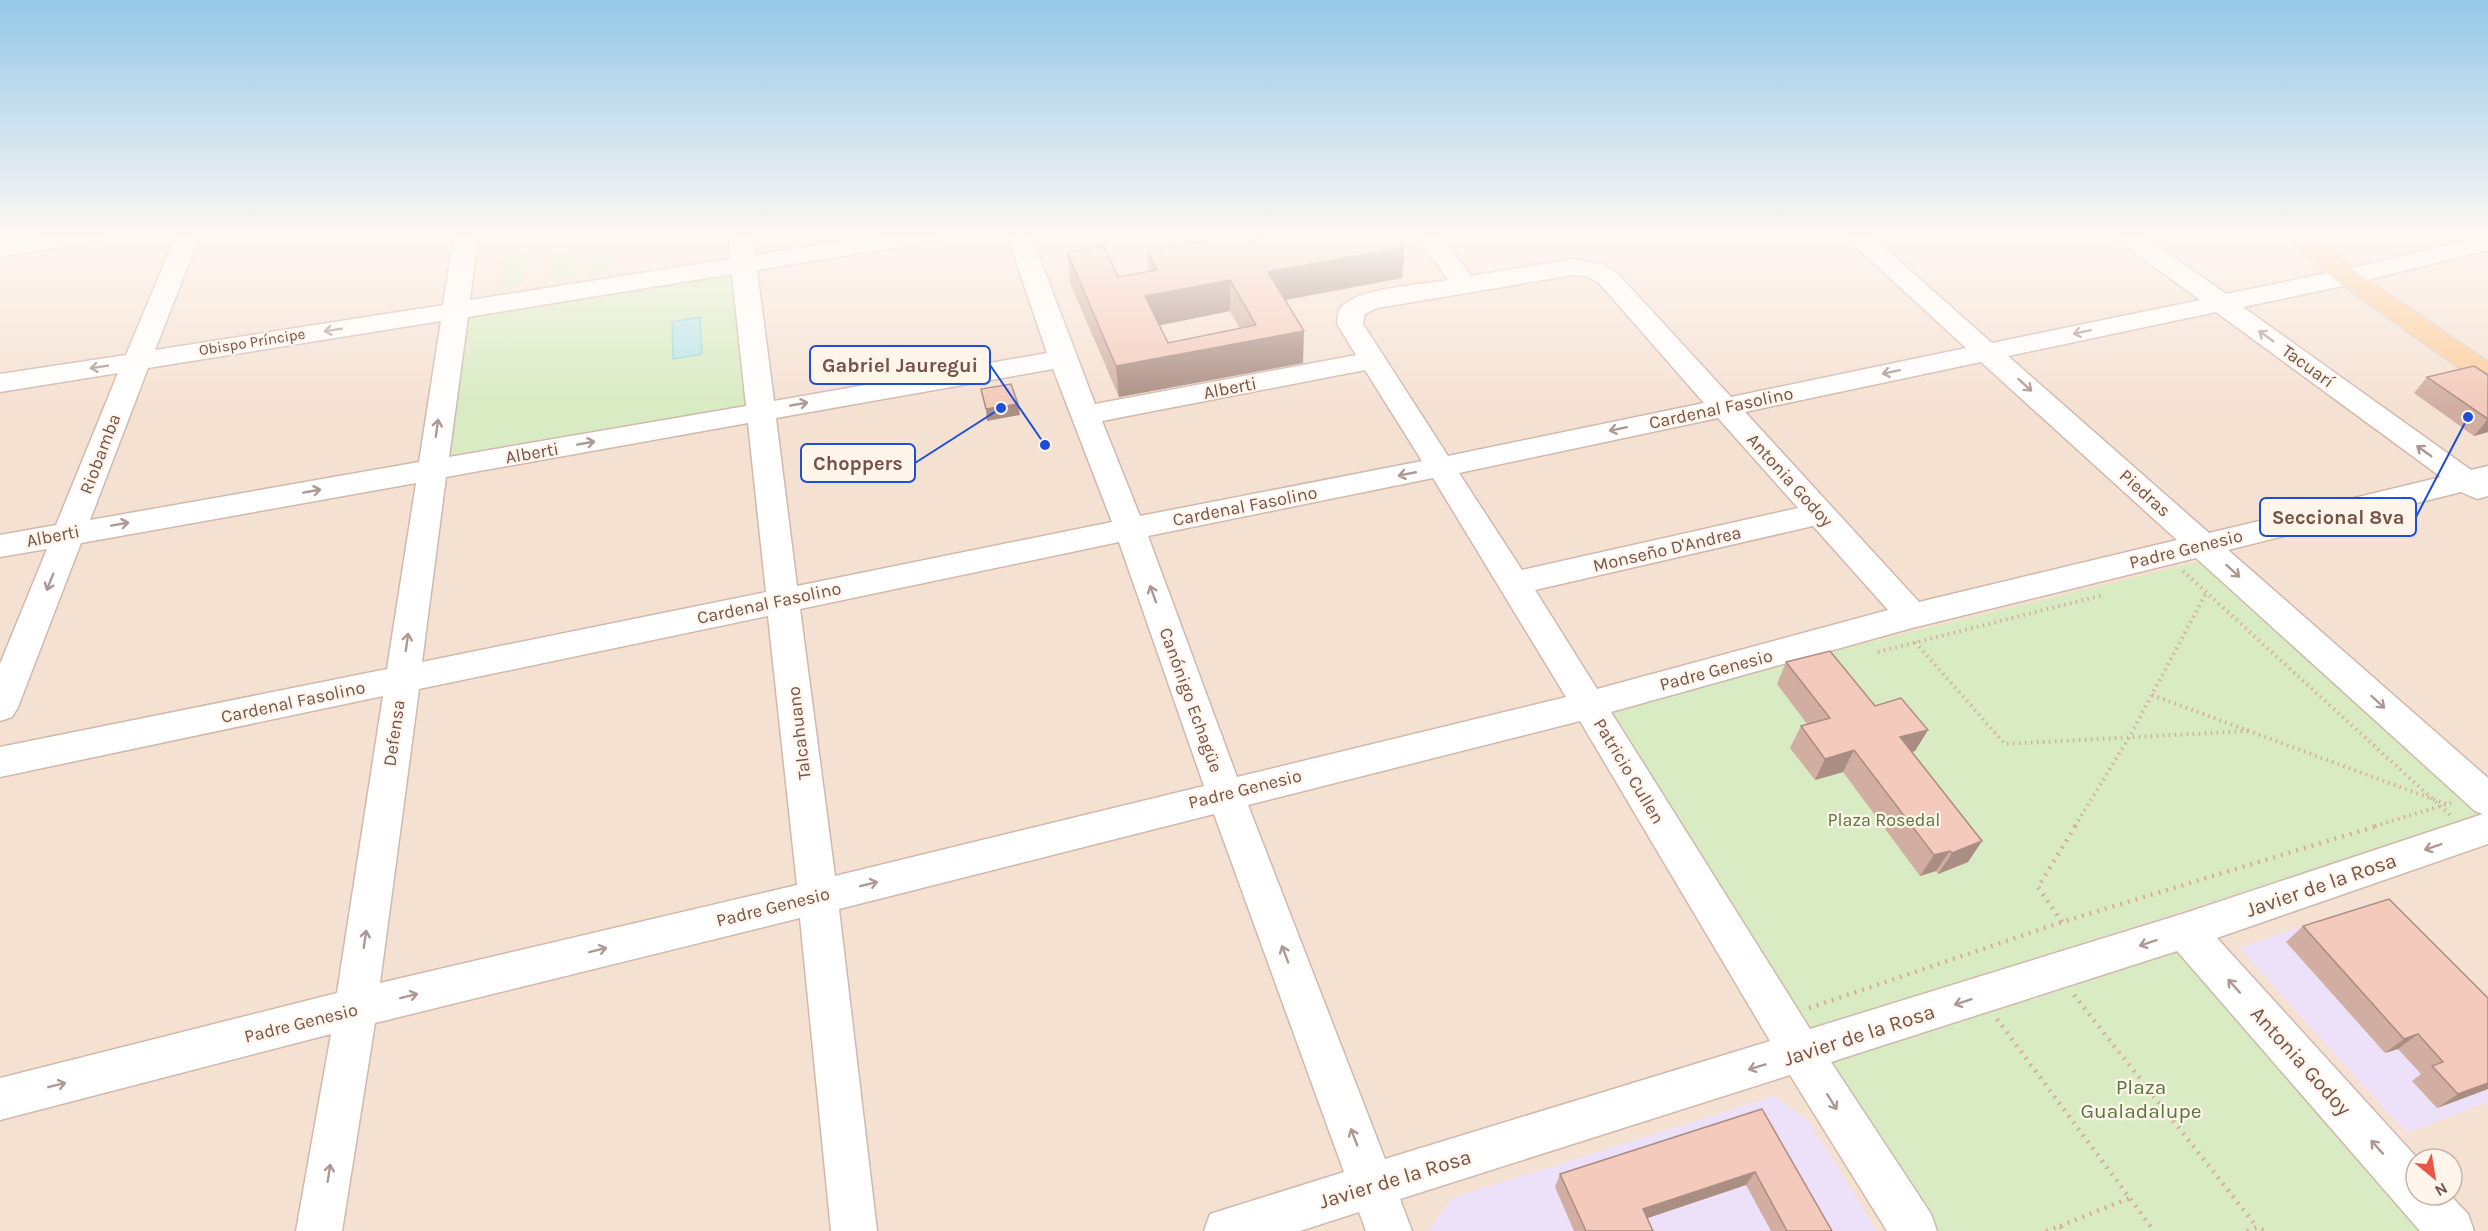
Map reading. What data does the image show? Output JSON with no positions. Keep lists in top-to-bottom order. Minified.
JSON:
{"streets":{"street":["Obispo Príncipe","Tacuarí","Alberti","Cardenal Fasolino","Riobamba","Antonia Godoy","Piedras","Monseño D'Andrea","Padre Genesio","Canónigo Echagüe","Defensa","Talcahuano","Patricio Cullen","Javier de la Rosa"]},"crossings":[["Obispo Príncipe","Riobamba"],["Obispo Príncipe","Defensa"],["Tacuarí","Cardenal Fasolino"],["Tacuarí","Padre Genesio"],["Alberti","Riobamba"],["Alberti","Canónigo Echagüe"],["Alberti","Defensa"],["Alberti","Talcahuano"],["Alberti","Patricio Cullen"],["Cardenal Fasolino","Antonia Godoy"],["Cardenal Fasolino","Piedras"],["Cardenal Fasolino","Canónigo Echagüe"],["Cardenal Fasolino","Defensa"],["Cardenal Fasolino","Talcahuano"],["Cardenal Fasolino","Patricio Cullen"],["Antonia Godoy","Monseño D'Andrea"],["Antonia Godoy","Padre Genesio"],["Antonia Godoy","Javier de la Rosa"],["Piedras","Padre Genesio"],["Piedras","Javier de la Rosa"],["Monseño D'Andrea","Patricio Cullen"],["Padre Genesio","Canónigo Echagüe"],["Padre Genesio","Defensa"],["Padre Genesio","Talcahuano"],["Padre Genesio","Patricio Cullen"],["Canónigo Echagüe","Javier de la Rosa"],["Patricio Cullen","Javier de la Rosa"]],"one_way":["Obispo Príncipe","Tacuarí","Alberti","Cardenal Fasolino","Riobamba","Antonia Godoy","Piedras","Padre Genesio","Canónigo Echagüe","Defensa","Javier de la Rosa"],"parks":["Plaza Rosedal","Plaza Gualadalupe"],"places":["Choppers","Seccional 8va","Gabriel Jauregui"],"north":"bottom right"}
